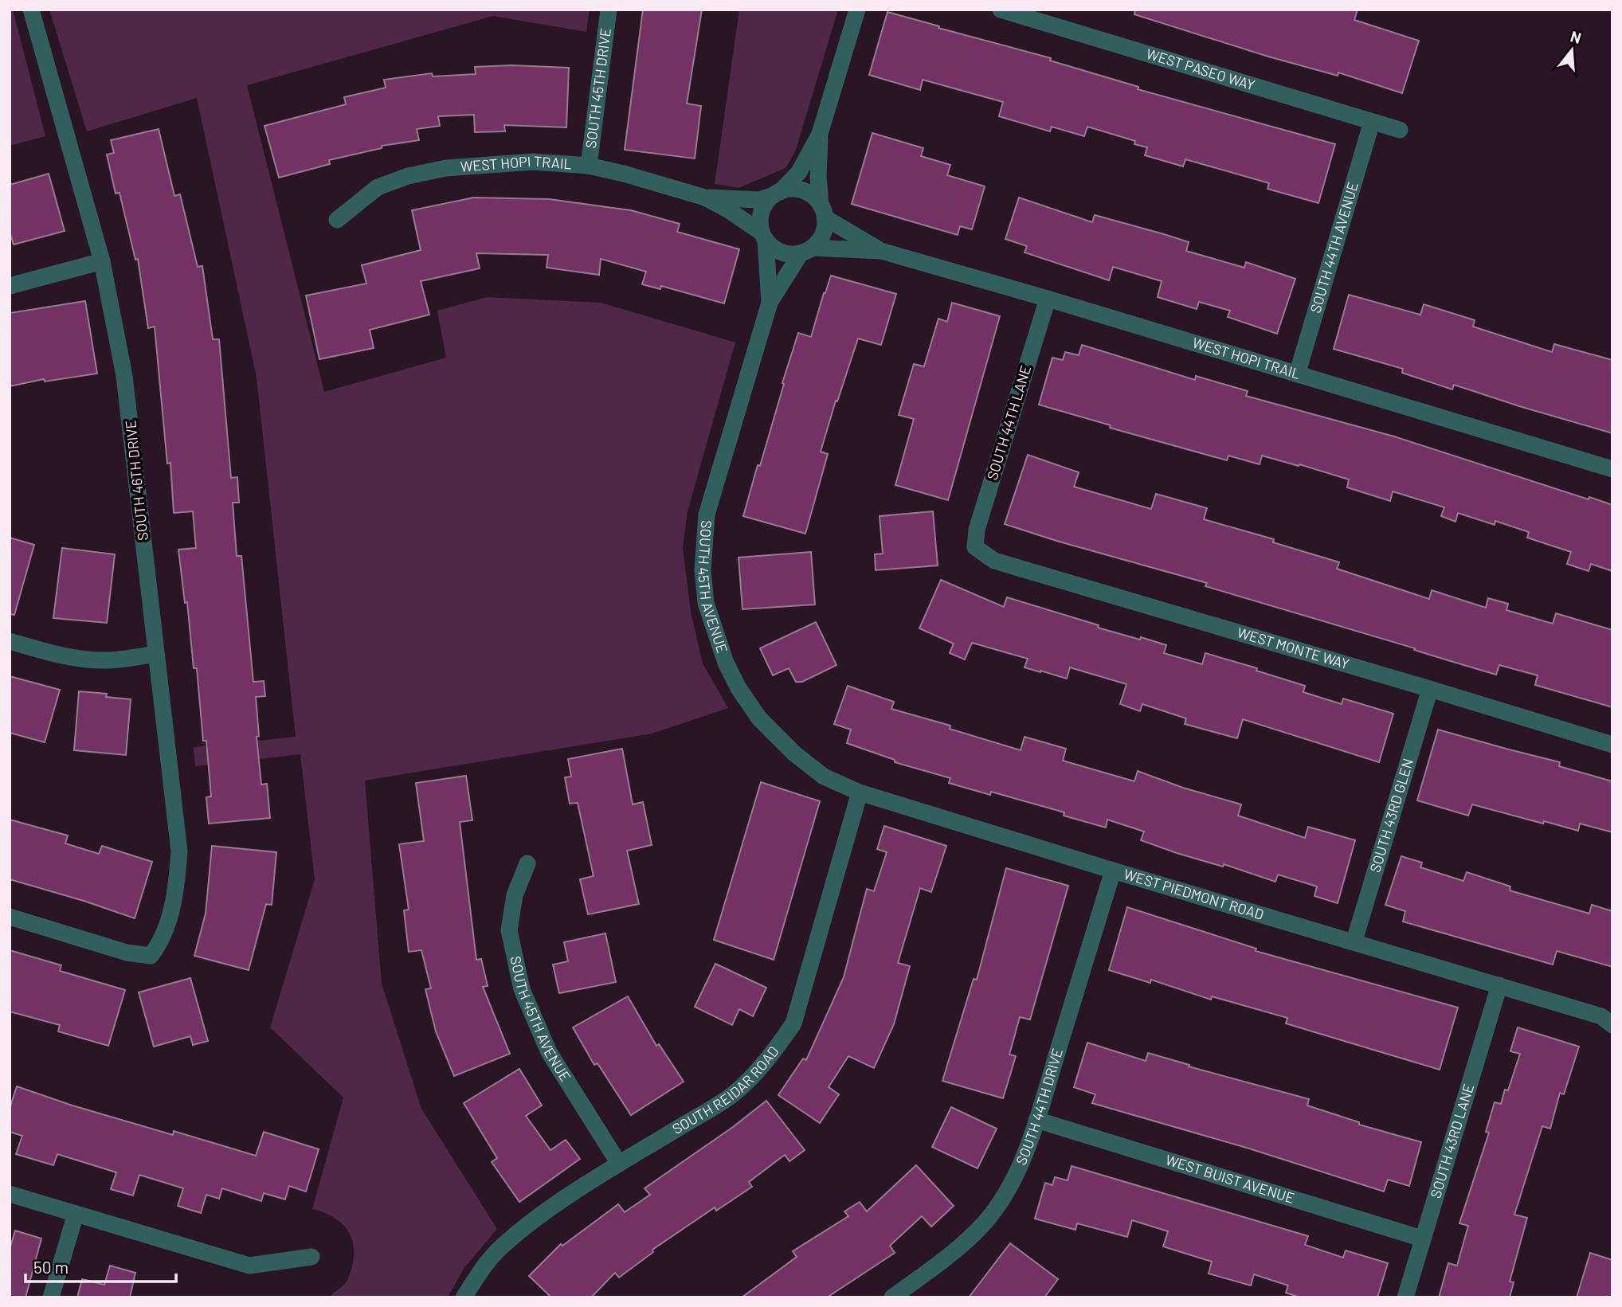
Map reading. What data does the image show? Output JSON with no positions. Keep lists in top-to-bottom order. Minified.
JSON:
{"streets":{"street":["WEST PASEO WAY","SOUTH 45TH DRIVE","WEST HOPI TRAIL","SOUTH 44TH AVENUE","SOUTH 44TH LANE","SOUTH 46TH DRIVE","SOUTH 45TH AVENUE","WEST MONTE WAY","SOUTH 43RD GLEN","WEST PIEDMONT ROAD","SOUTH REIDAR ROAD","SOUTH 44TH DRIVE","SOUTH 43RD LANE","WEST BUIST AVENUE"]},"crossings":[["WEST PASEO WAY","SOUTH 44TH AVENUE"],["SOUTH 45TH DRIVE","WEST HOPI TRAIL"],["WEST HOPI TRAIL","SOUTH 44TH AVENUE"],["WEST HOPI TRAIL","SOUTH 44TH LANE"],["WEST HOPI TRAIL","SOUTH 45TH AVENUE"],["SOUTH 44TH LANE","WEST MONTE WAY"],["SOUTH 45TH AVENUE","WEST PIEDMONT ROAD"],["SOUTH 45TH AVENUE","SOUTH REIDAR ROAD"],["WEST MONTE WAY","SOUTH 43RD GLEN"],["SOUTH 43RD GLEN","WEST PIEDMONT ROAD"],["WEST PIEDMONT ROAD","SOUTH REIDAR ROAD"],["WEST PIEDMONT ROAD","SOUTH 44TH DRIVE"],["WEST PIEDMONT ROAD","SOUTH 43RD LANE"],["SOUTH 44TH DRIVE","WEST BUIST AVENUE"],["SOUTH 43RD LANE","WEST BUIST AVENUE"]],"scale_bar":"50 m","north":"top"}
